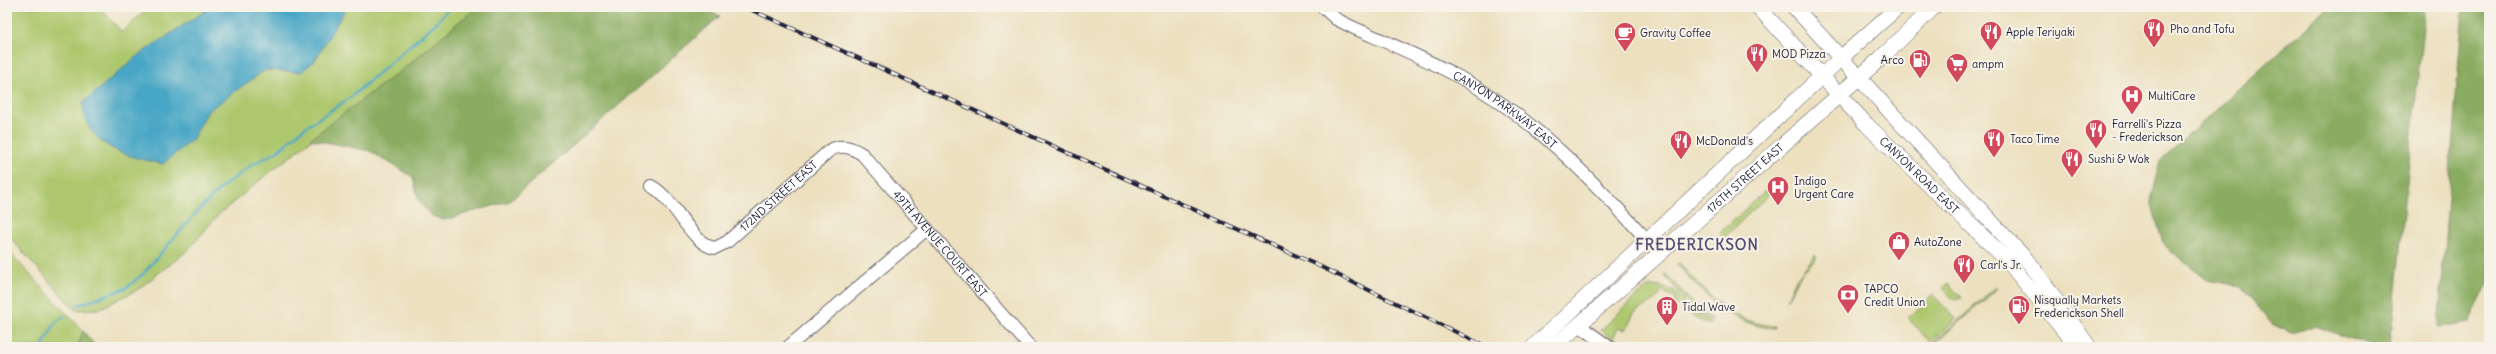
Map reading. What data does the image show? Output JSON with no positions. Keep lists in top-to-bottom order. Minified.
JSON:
{"streets":{"main road":["CANYON ROAD EAST","176TH STREET EAST"],"street":["CANYON PARKWAY EAST","172ND STREET EAST","49TH AVENUE COURT EAST"]},"crossings":[["CANYON PARKWAY EAST","176TH STREET EAST"],["CANYON ROAD EAST","176TH STREET EAST"],["172ND STREET EAST","49TH AVENUE COURT EAST"]],"districts":["FREDERICKSON"],"places":{"restaurant":["Pho and Tofu","Apple Teriyaki","MOD Pizza","Farrelli's Pizza - Frederickson","Taco Time","McDonald's","Sushi & Wok","Carl's Jr."],"cafe":["Gravity Coffee"],"fuel station":["Arco","Nisqually Markets Frederickson Shell"],"supermarket":["ampm"],"hospital":["MultiCare","Indigo Urgent Care"],"shop":["AutoZone"],"bank":["TAPCO Credit Union"],"building":["Tidal Wave"]}}
